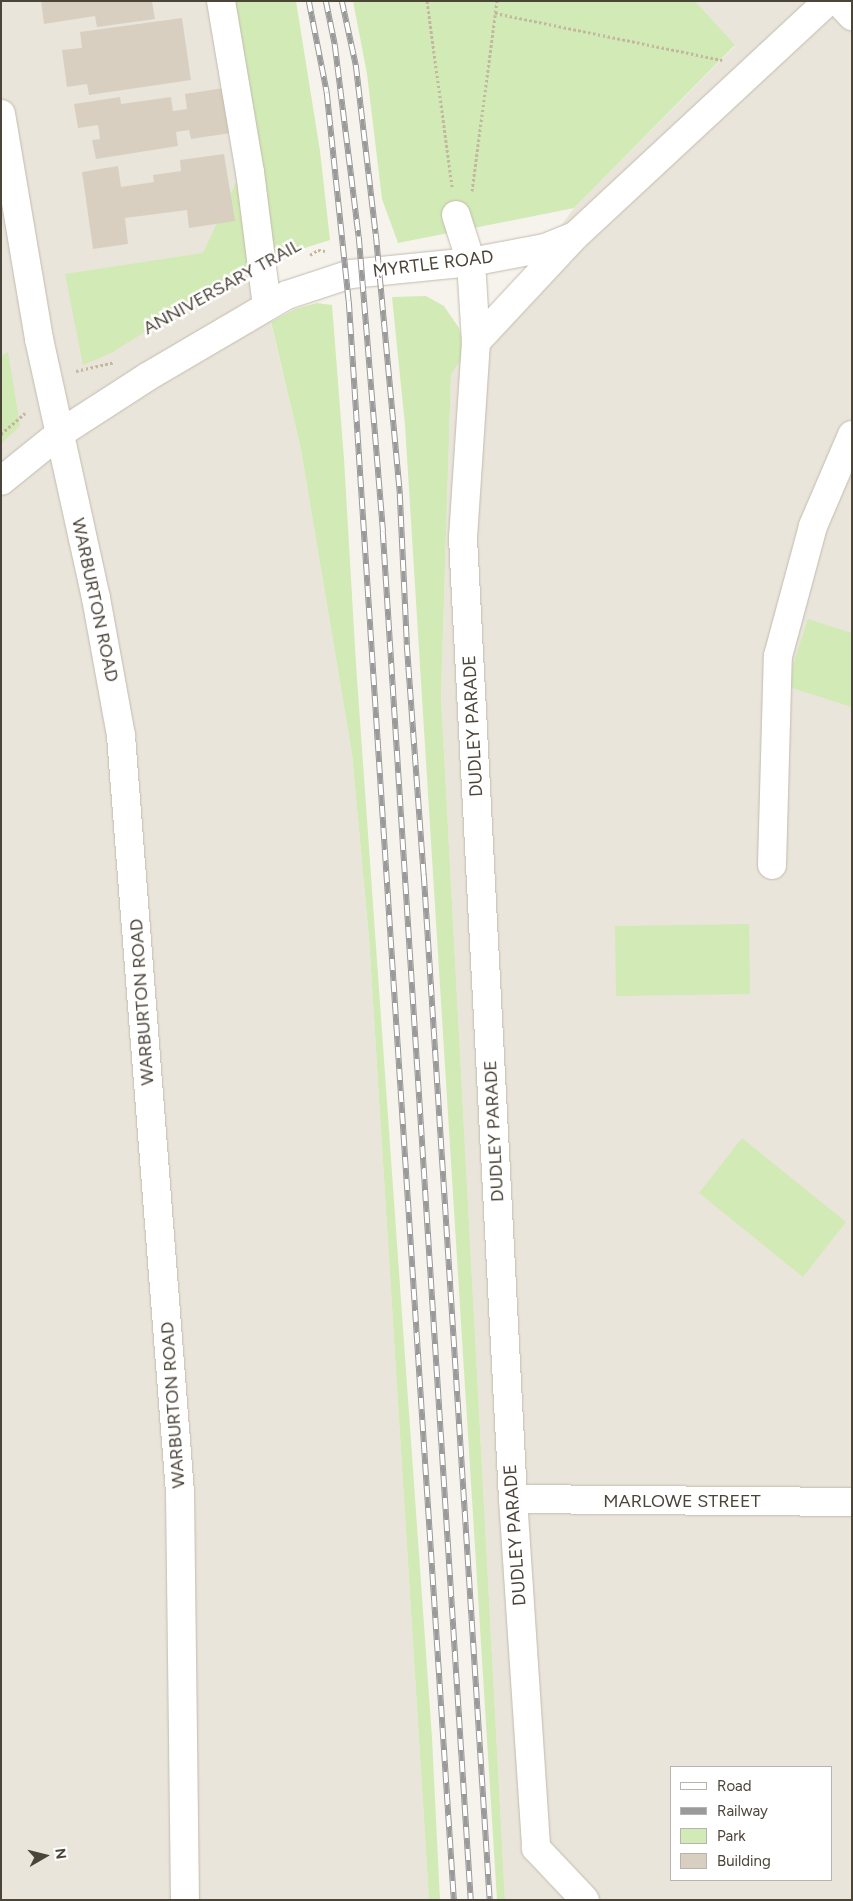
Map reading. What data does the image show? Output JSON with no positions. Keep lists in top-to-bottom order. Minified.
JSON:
{"streets":{"street":["MYRTLE ROAD","WARBURTON ROAD","DUDLEY PARADE","MARLOWE STREET"],"path":["ANNIVERSARY TRAIL"]},"crossings":[["MYRTLE ROAD","WARBURTON ROAD"],["MYRTLE ROAD","DUDLEY PARADE"],["DUDLEY PARADE","MARLOWE STREET"]],"legend":["Road","Railway","Park","Building"],"north":"right"}
